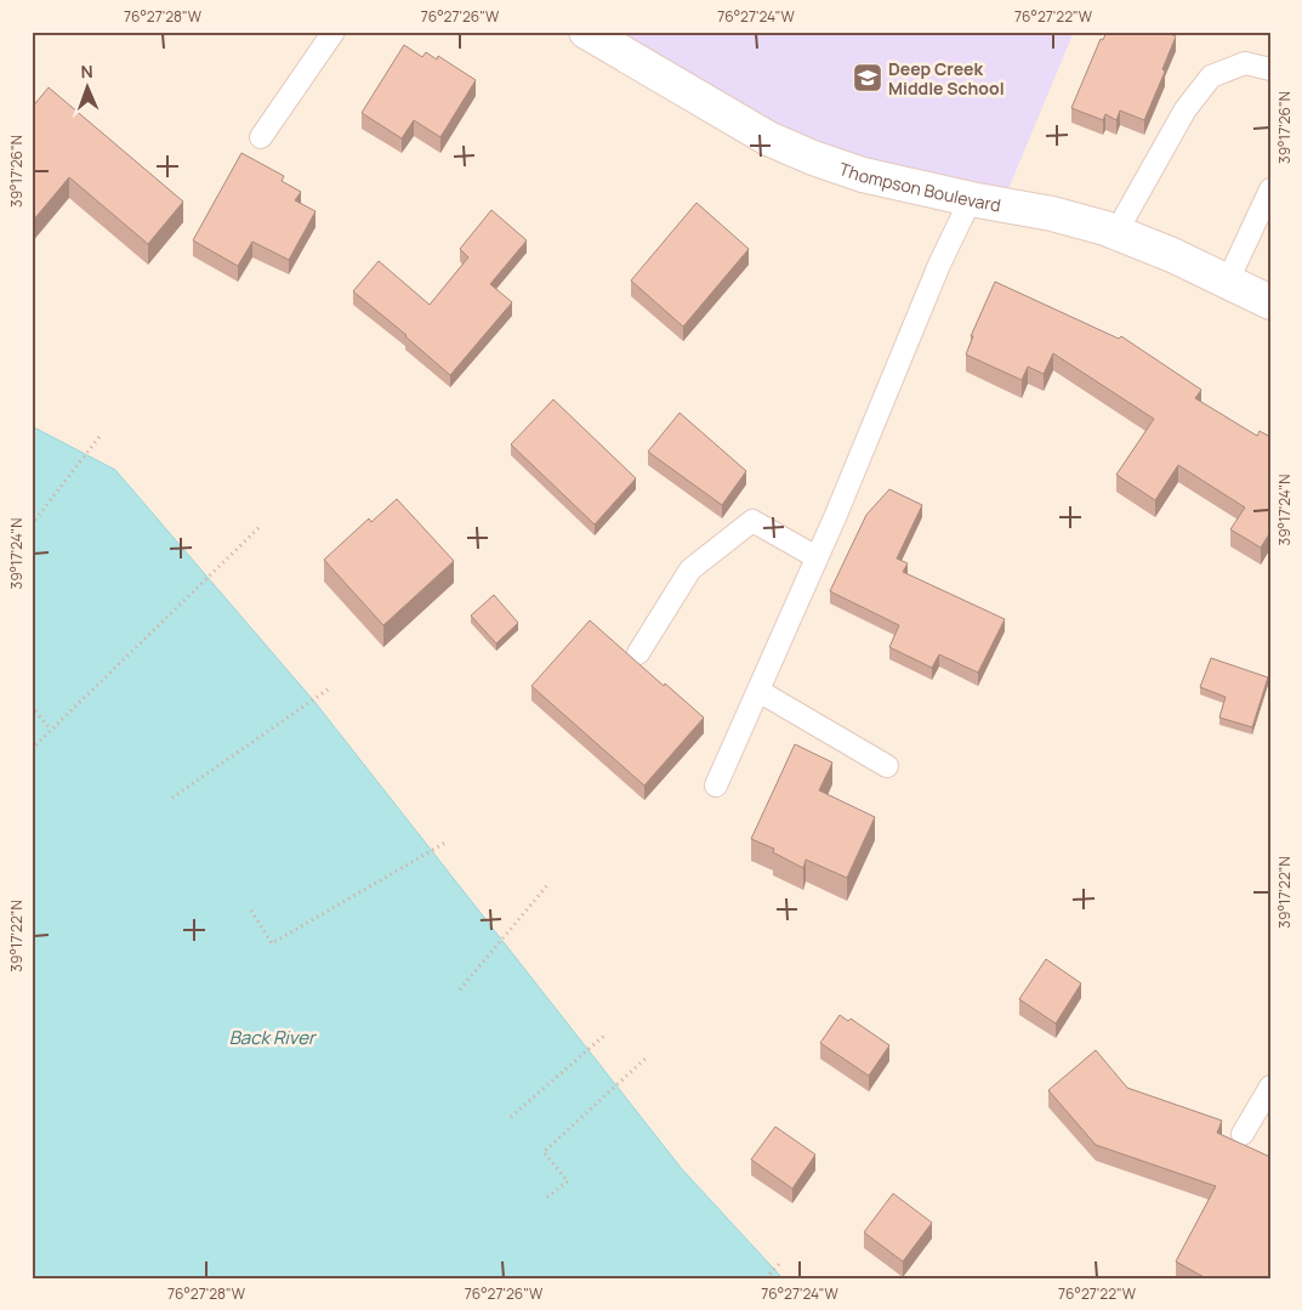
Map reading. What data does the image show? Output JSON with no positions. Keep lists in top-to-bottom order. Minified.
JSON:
{"streets":{"street":["Thompson Boulevard"]},"water":["Back River"],"places":{"school or university":["Deep Creek Middle School"]},"north":"top","coordinates":["76°27'28\"W","76°27'26\"W","76°27'24\"W","76°27'22\"W","39°17'26\"N","39°17'24\"N","39°17'22\"N"]}
